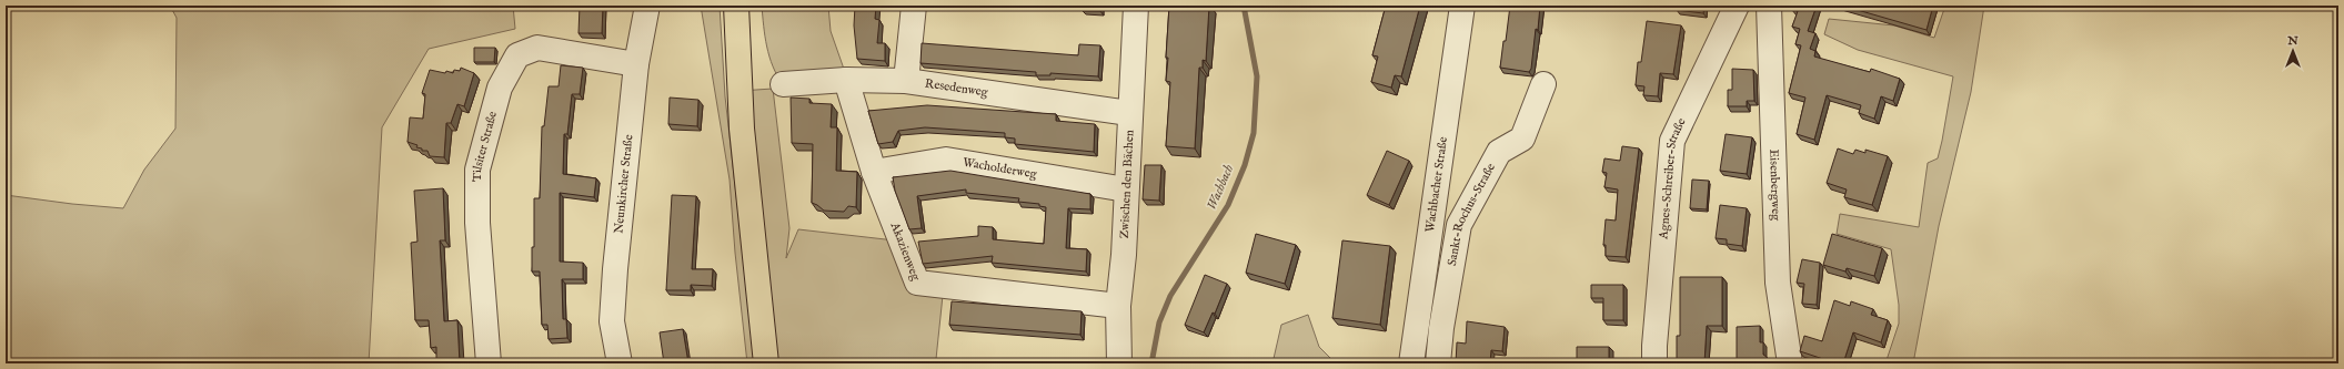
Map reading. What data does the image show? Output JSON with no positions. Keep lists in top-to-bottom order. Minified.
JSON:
{"streets":{"street":["Resedenweg","Tilsiter Straße","Wacholderweg","Agnes-Schreiber-Straße","Neunkircher Straße","Wachbacher Straße","Zwischen den Bächen","Eisenbergweg","Sankt-Rochus-Straße","Akazienweg"]},"crossings":[["Resedenweg","Zwischen den Bächen"],["Resedenweg","Akazienweg"],["Tilsiter Straße","Neunkircher Straße"],["Wacholderweg","Zwischen den Bächen"],["Wacholderweg","Akazienweg"],["Zwischen den Bächen","Akazienweg"]],"water":["Wachbach"],"north":"top"}
